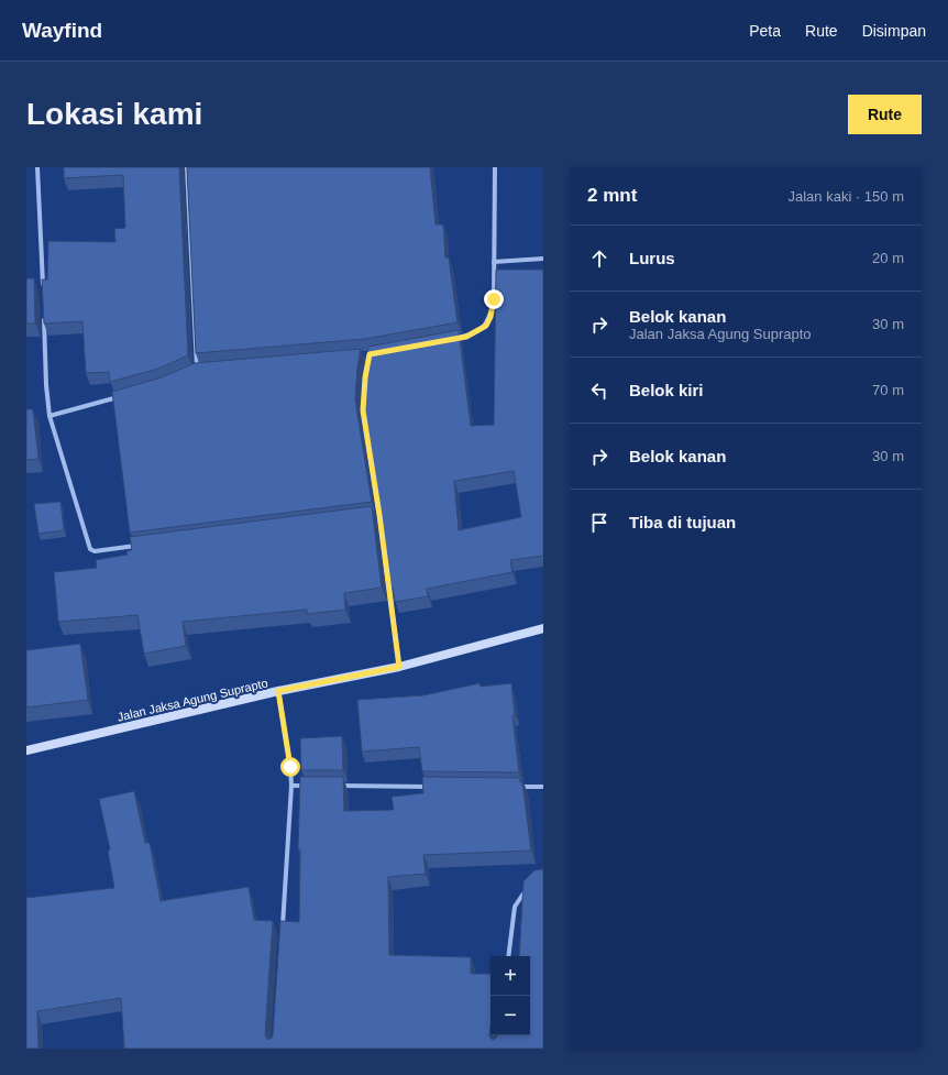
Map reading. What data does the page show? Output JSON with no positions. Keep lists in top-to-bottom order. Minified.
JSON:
{"streets":{"main road":["Jalan Jaksa Agung Suprapto"]},"page":{"header":"Wayfind","nav":["Peta","Rute","Disimpan"],"buttons":"Rute","title":"Lokasi kami","heading":["2 mnt","Jalan kaki · 150 m"],"list":[["Lurus","20 m"],["Belok kanan","Jalan Jaksa Agung Suprapto","30 m"],["Belok kiri","70 m"],["Belok kanan","30 m"],"Tiba di tujuan"],"map_buttons":["+","−"]}}
